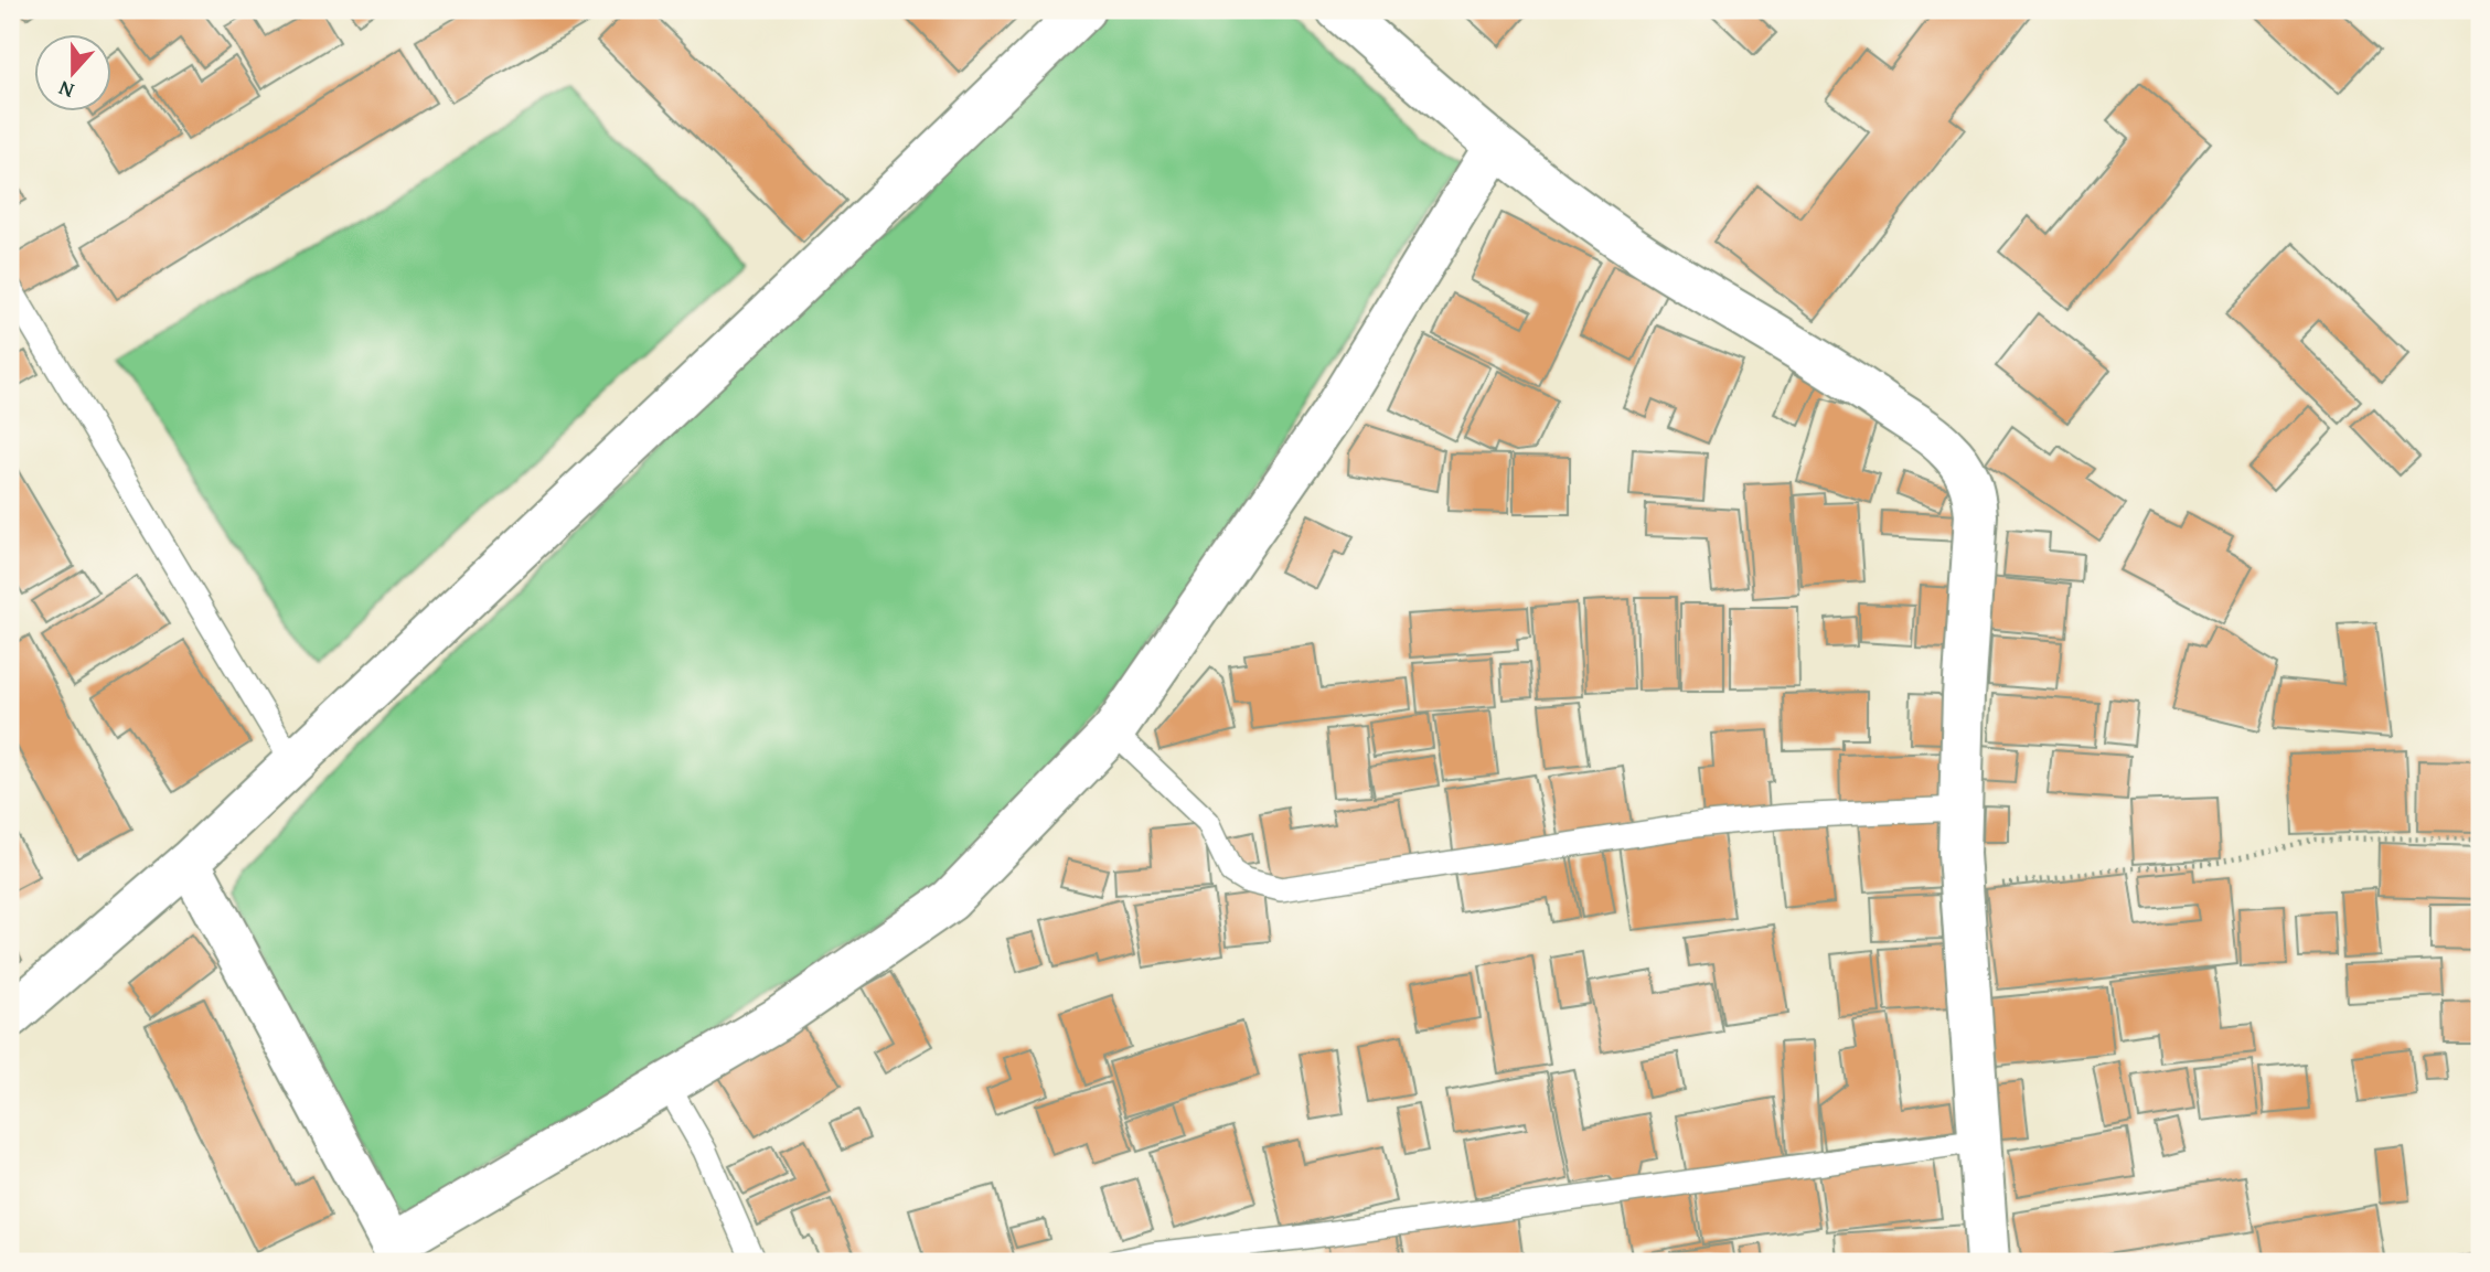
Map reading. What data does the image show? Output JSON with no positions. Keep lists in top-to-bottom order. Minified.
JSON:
{"north":"bottom"}
